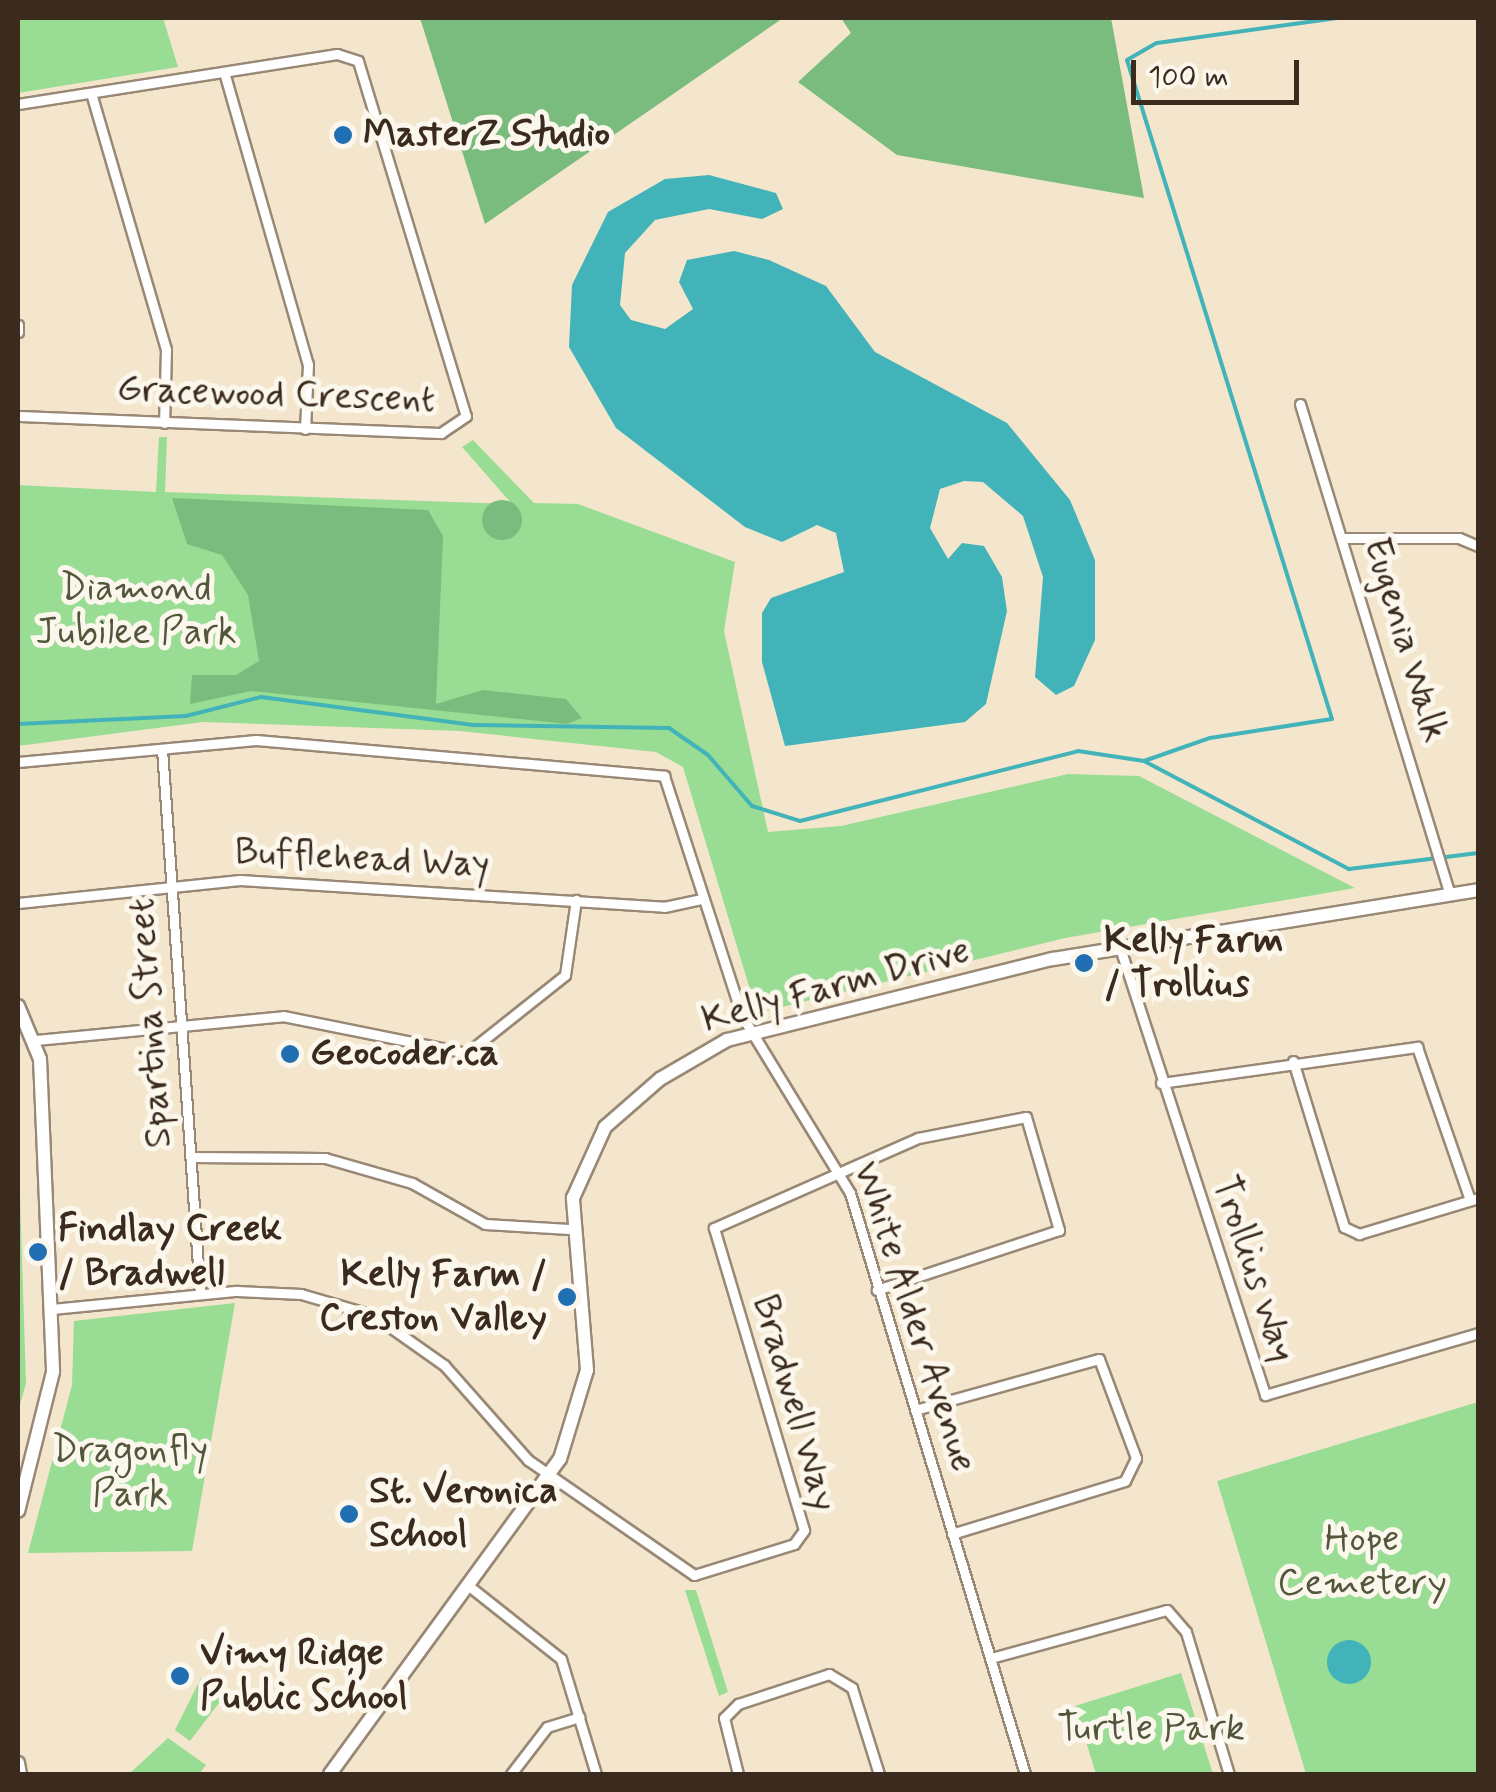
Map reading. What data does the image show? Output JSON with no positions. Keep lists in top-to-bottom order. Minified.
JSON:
{"streets":{"street":["Gracewood Crescent","Eugenia Walk","Bufflehead Way","Kelly Farm Drive","Spartina Street","Trollius Way","White Alder Avenue","Bradwell Way"]},"crossings":[["Eugenia Walk","Kelly Farm Drive"],["Bufflehead Way","Spartina Street"],["Bufflehead Way","White Alder Avenue"],["Kelly Farm Drive","Trollius Way"],["Kelly Farm Drive","White Alder Avenue"],["Kelly Farm Drive","Bradwell Way"],["Spartina Street","White Alder Avenue"],["Spartina Street","Bradwell Way"],["White Alder Avenue","Bradwell Way"]],"parks":["Diamond Jubilee Park","Dragonfly Park","Hope Cemetery","Turtle Park"],"places":["MasterZ Studio","Kelly Farm / Trollius","Geocoder.ca","Findlay Creek / Bradwell","Kelly Farm / Creston Valley","St. Veronica School","Vimy Ridge Public School"],"scale_bar":"100 m"}
